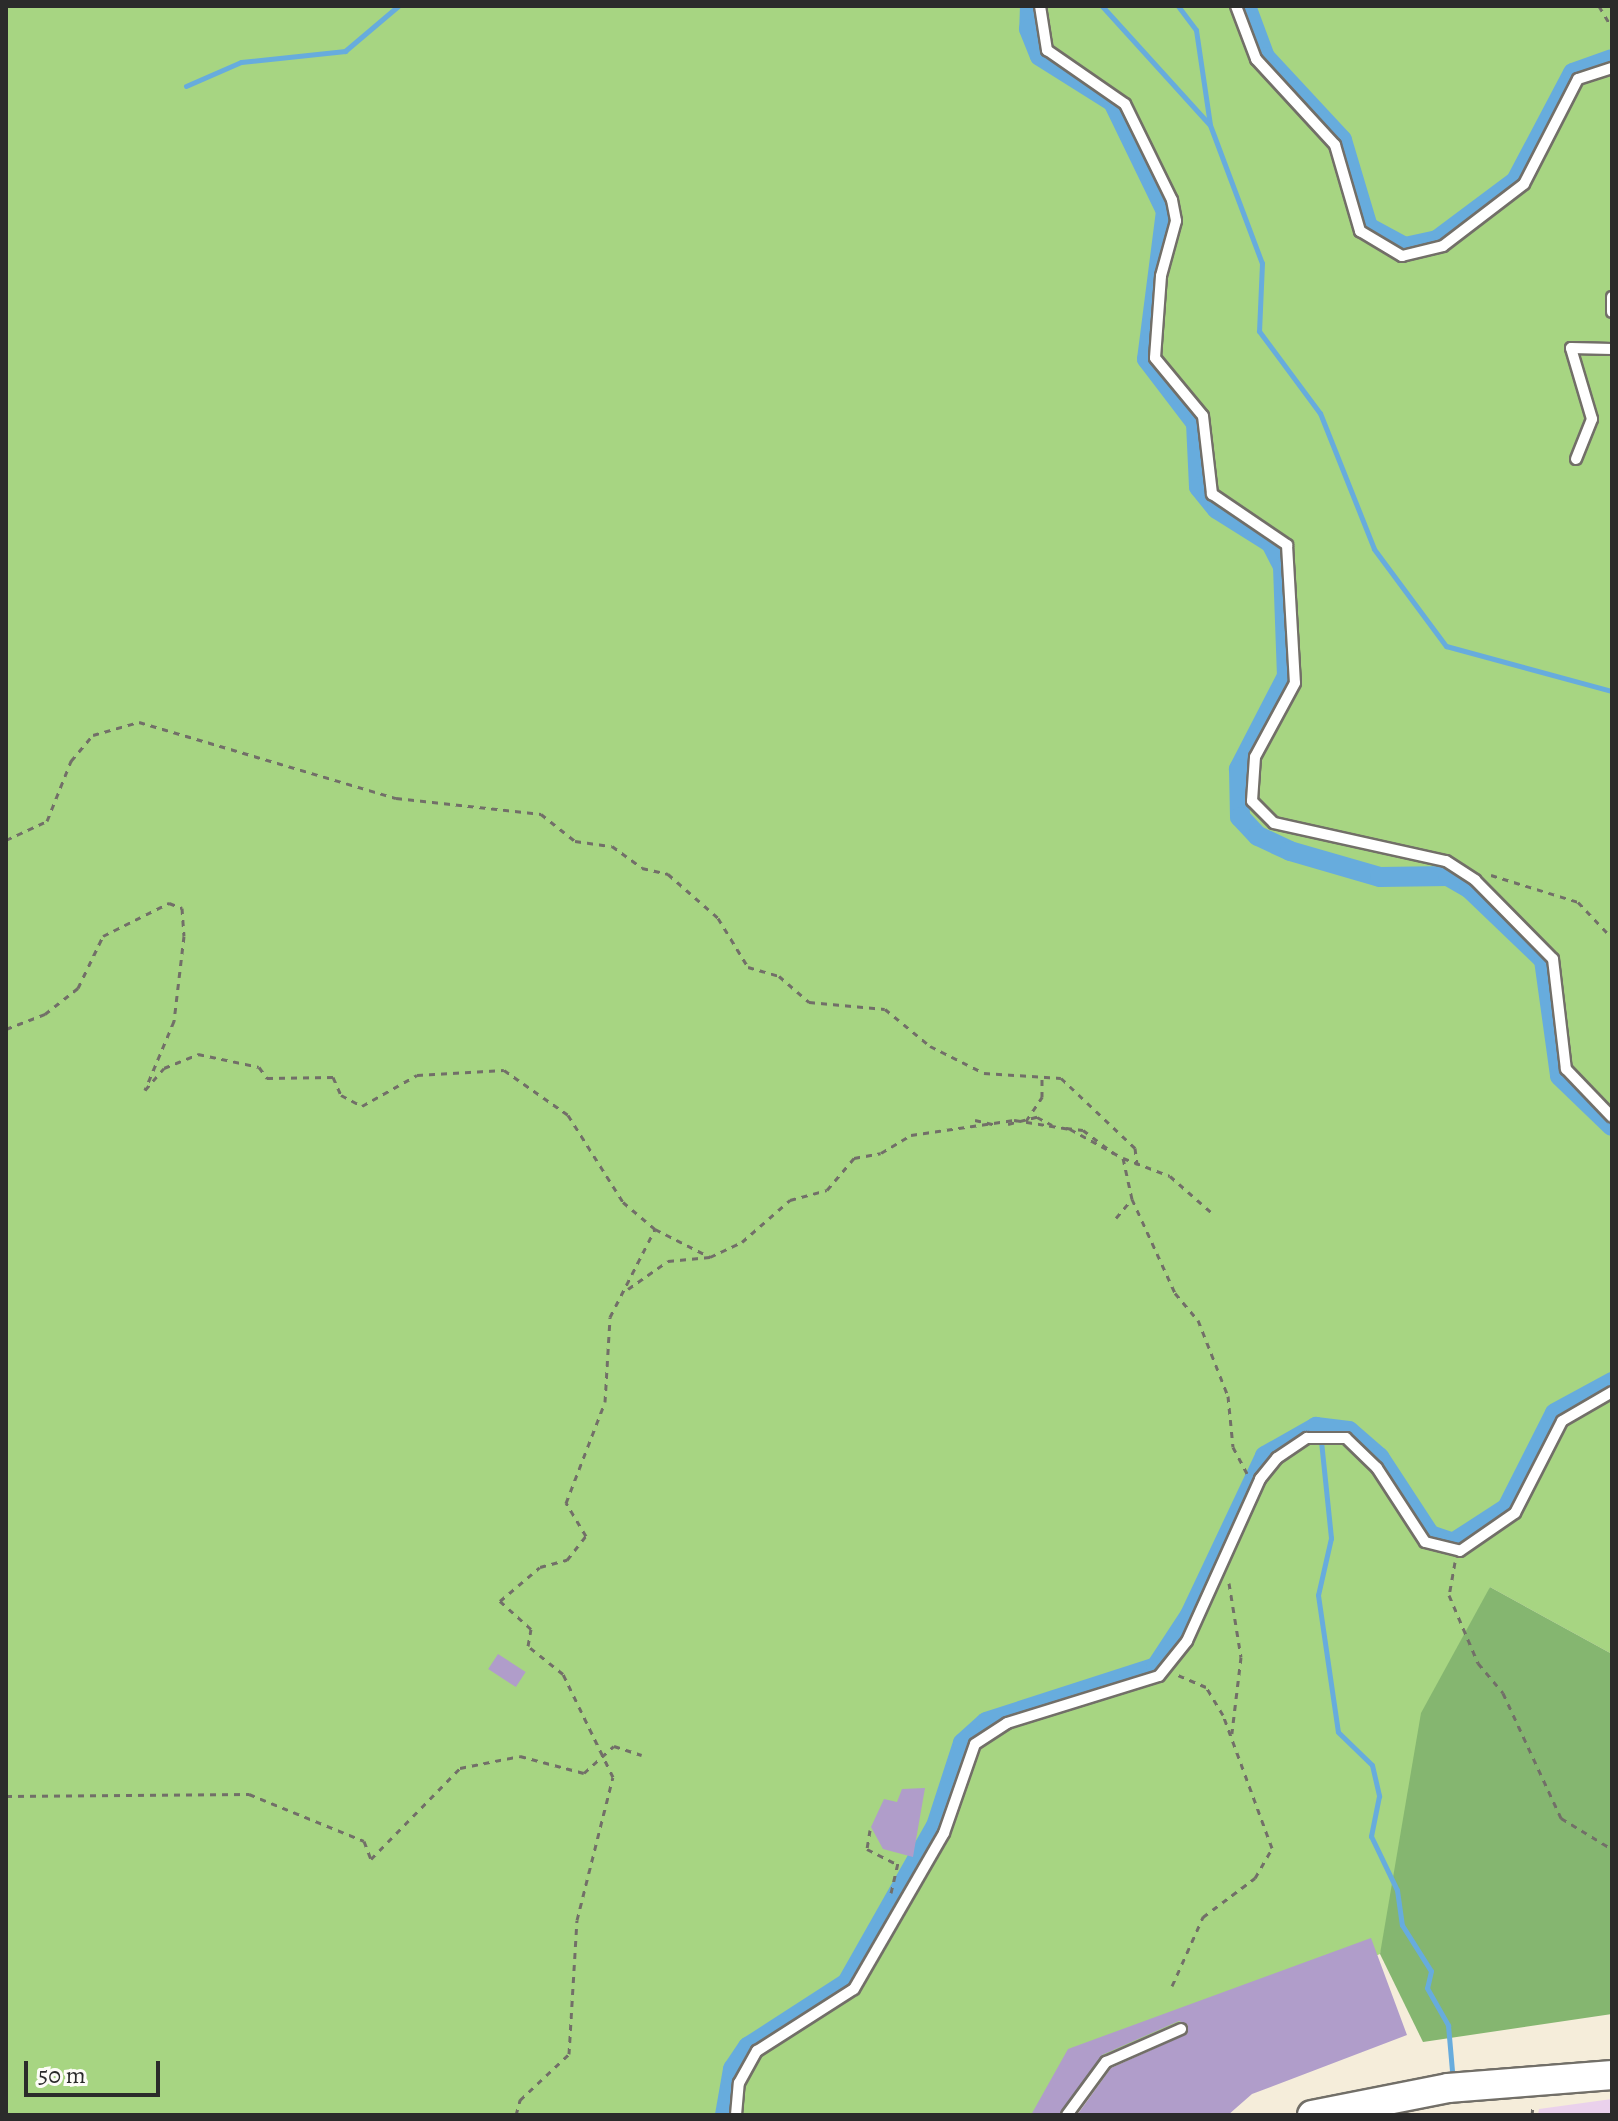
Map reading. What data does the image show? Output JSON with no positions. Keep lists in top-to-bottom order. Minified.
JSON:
{"scale_bar":"50 m"}
